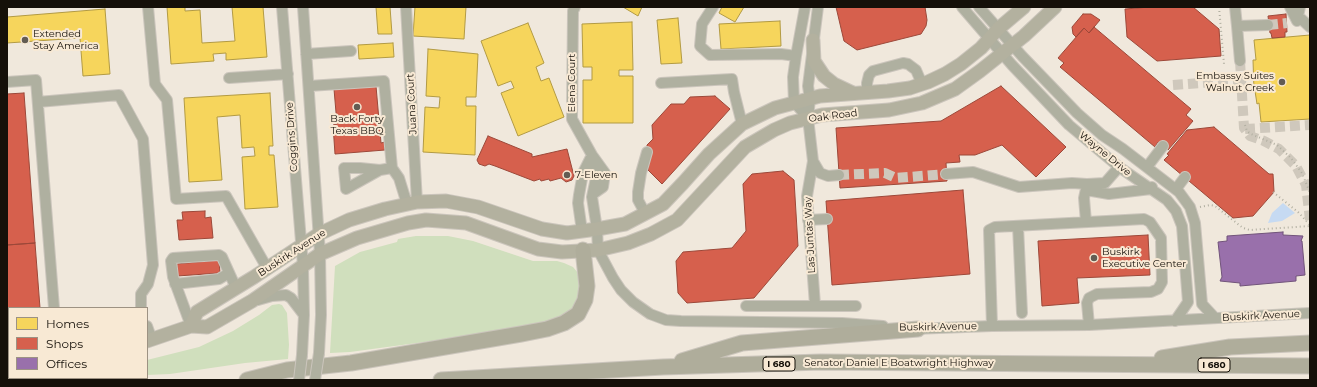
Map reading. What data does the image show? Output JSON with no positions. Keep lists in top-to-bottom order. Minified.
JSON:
{"streets":{"highway":["Senator Daniel E Boatwright Highway","I 680"],"main road":["Oak Road","Buskirk Avenue"],"street":["Elena Court","Juana Court","Coggins Drive","Wayne Drive","Las Juntas Way"]},"crossings":[["Elena Court","Oak Road"],["Elena Court","Buskirk Avenue"],["Juana Court","Buskirk Avenue"],["Oak Road","Wayne Drive"],["Oak Road","Las Juntas Way"],["Oak Road","Buskirk Avenue"],["Coggins Drive","Buskirk Avenue"],["Wayne Drive","Buskirk Avenue"]],"places":["Extended Stay America","Embassy Suites Walnut Creek","Back Forty Texas BBQ","7-Eleven","Buskirk Executive Center"],"legend":["Homes","Shops","Offices"]}
